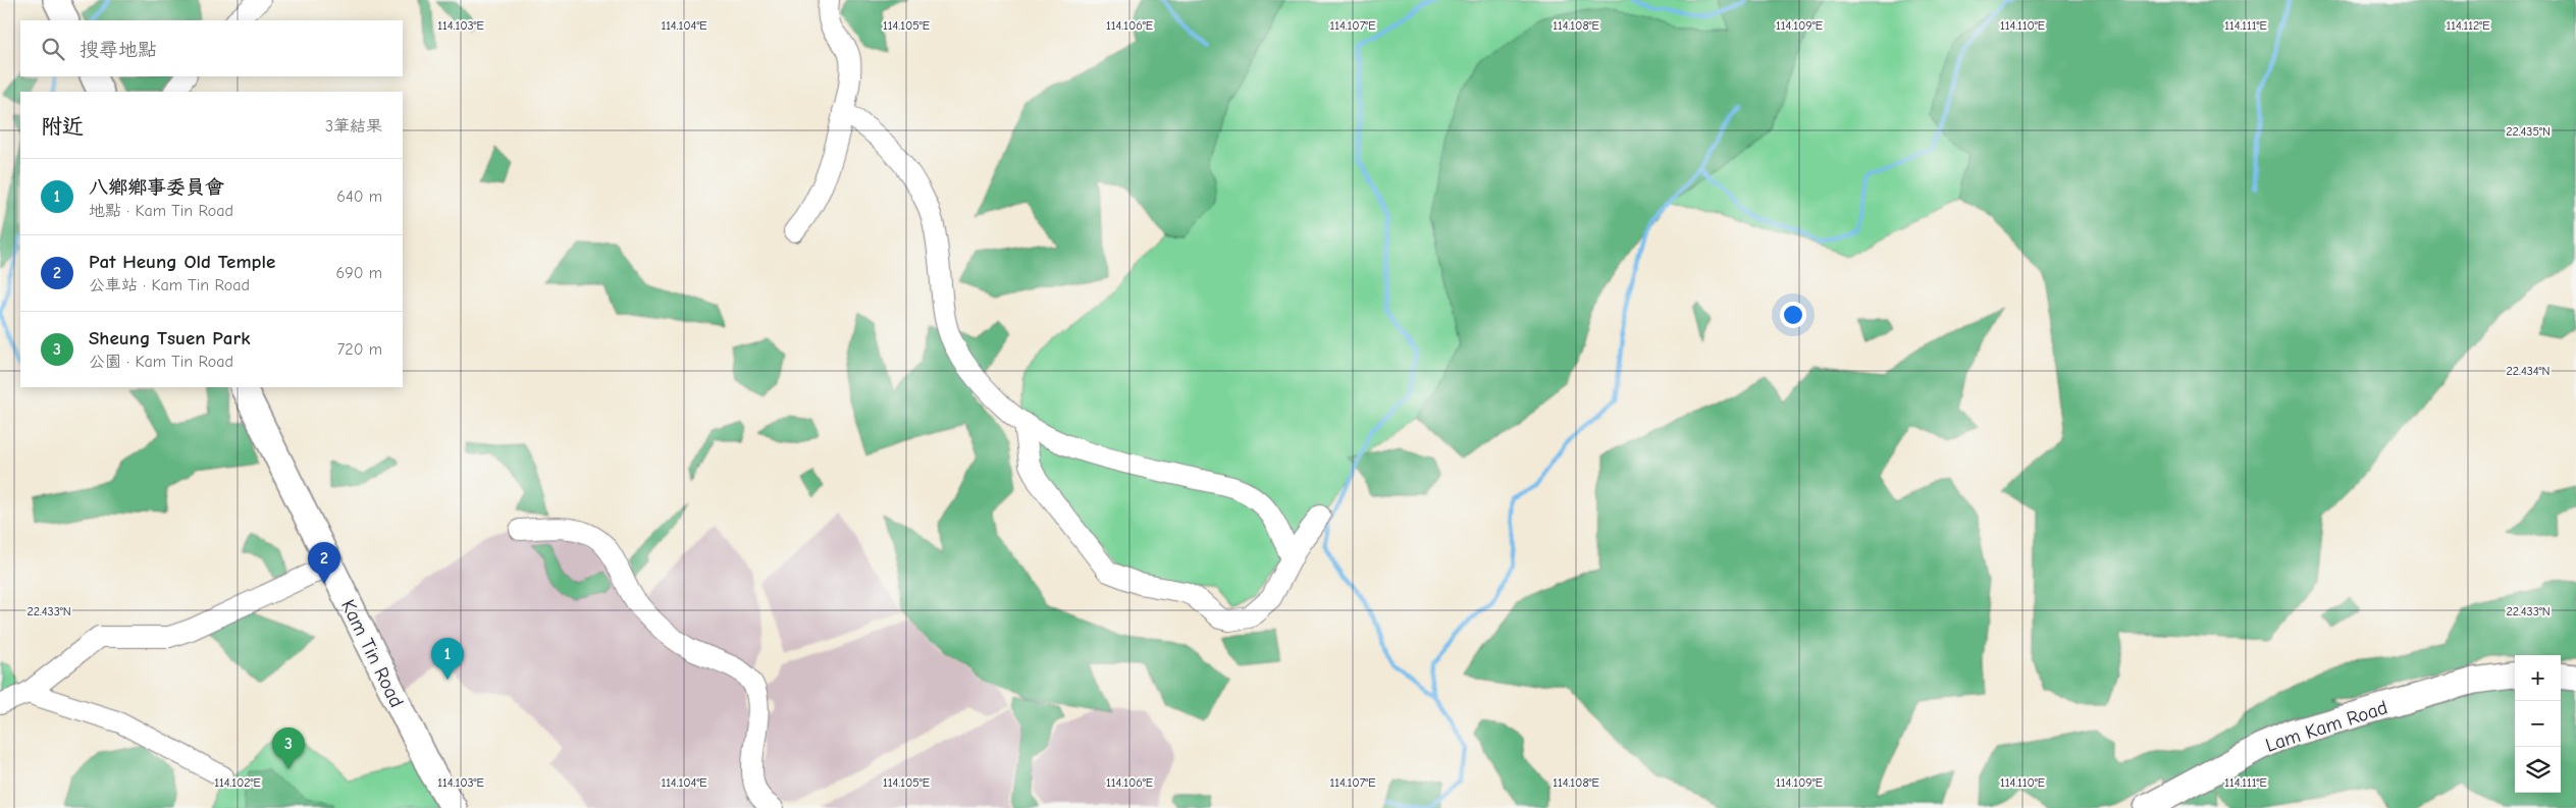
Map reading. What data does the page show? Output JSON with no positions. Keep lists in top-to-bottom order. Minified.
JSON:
{"streets":{"main road":["Kam Tin Road","Lam Kam Road"]},"page":{"search":"搜尋地點","heading":["附近","3筆結果"],"list":[{"mark":"1","name":"八鄉鄉事委員會","note":"地點 · Kam Tin Road","value":"640 m"},{"mark":"2","name":"Pat Heung Old Temple","note":"公車站 · Kam Tin Road","value":"690 m"},{"mark":"3","name":"Sheung Tsuen Park","note":"公園 · Kam Tin Road","value":"720 m"}],"pins":["2","1","3"],"map_buttons":["+","−"]},"coordinates":["114.103°E","114.104°E","114.105°E","114.106°E","114.107°E","114.108°E","114.109°E","114.110°E","114.111°E","114.112°E","22.435°N","22.434°N","22.433°N","114.102°E"]}
